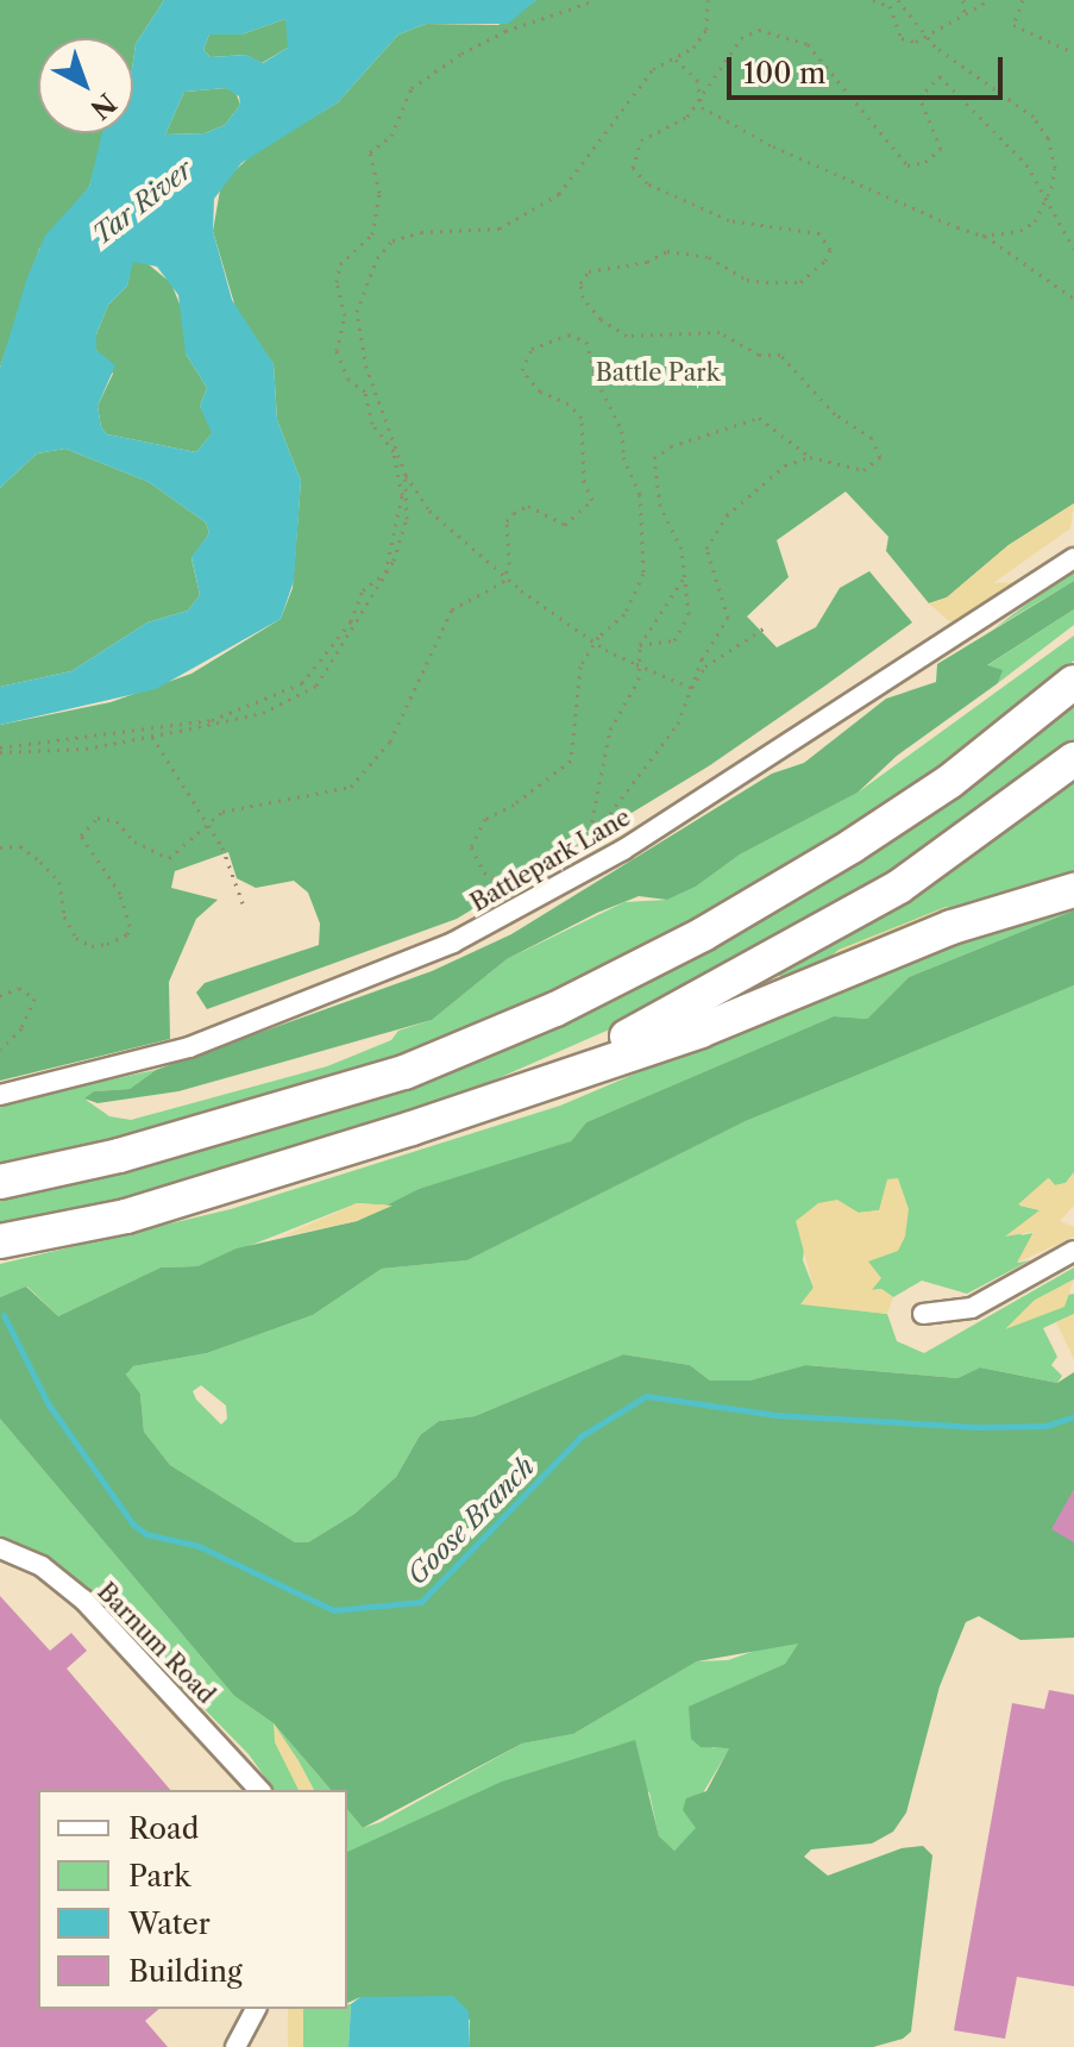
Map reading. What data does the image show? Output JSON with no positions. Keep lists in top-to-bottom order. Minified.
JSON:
{"streets":{"street":["Battlepark Lane","Barnum Road"]},"water":["Tar River","Goose Branch"],"parks":["Battle Park"],"legend":["Road","Park","Water","Building"],"scale_bar":"100 m","north":"bottom right"}
